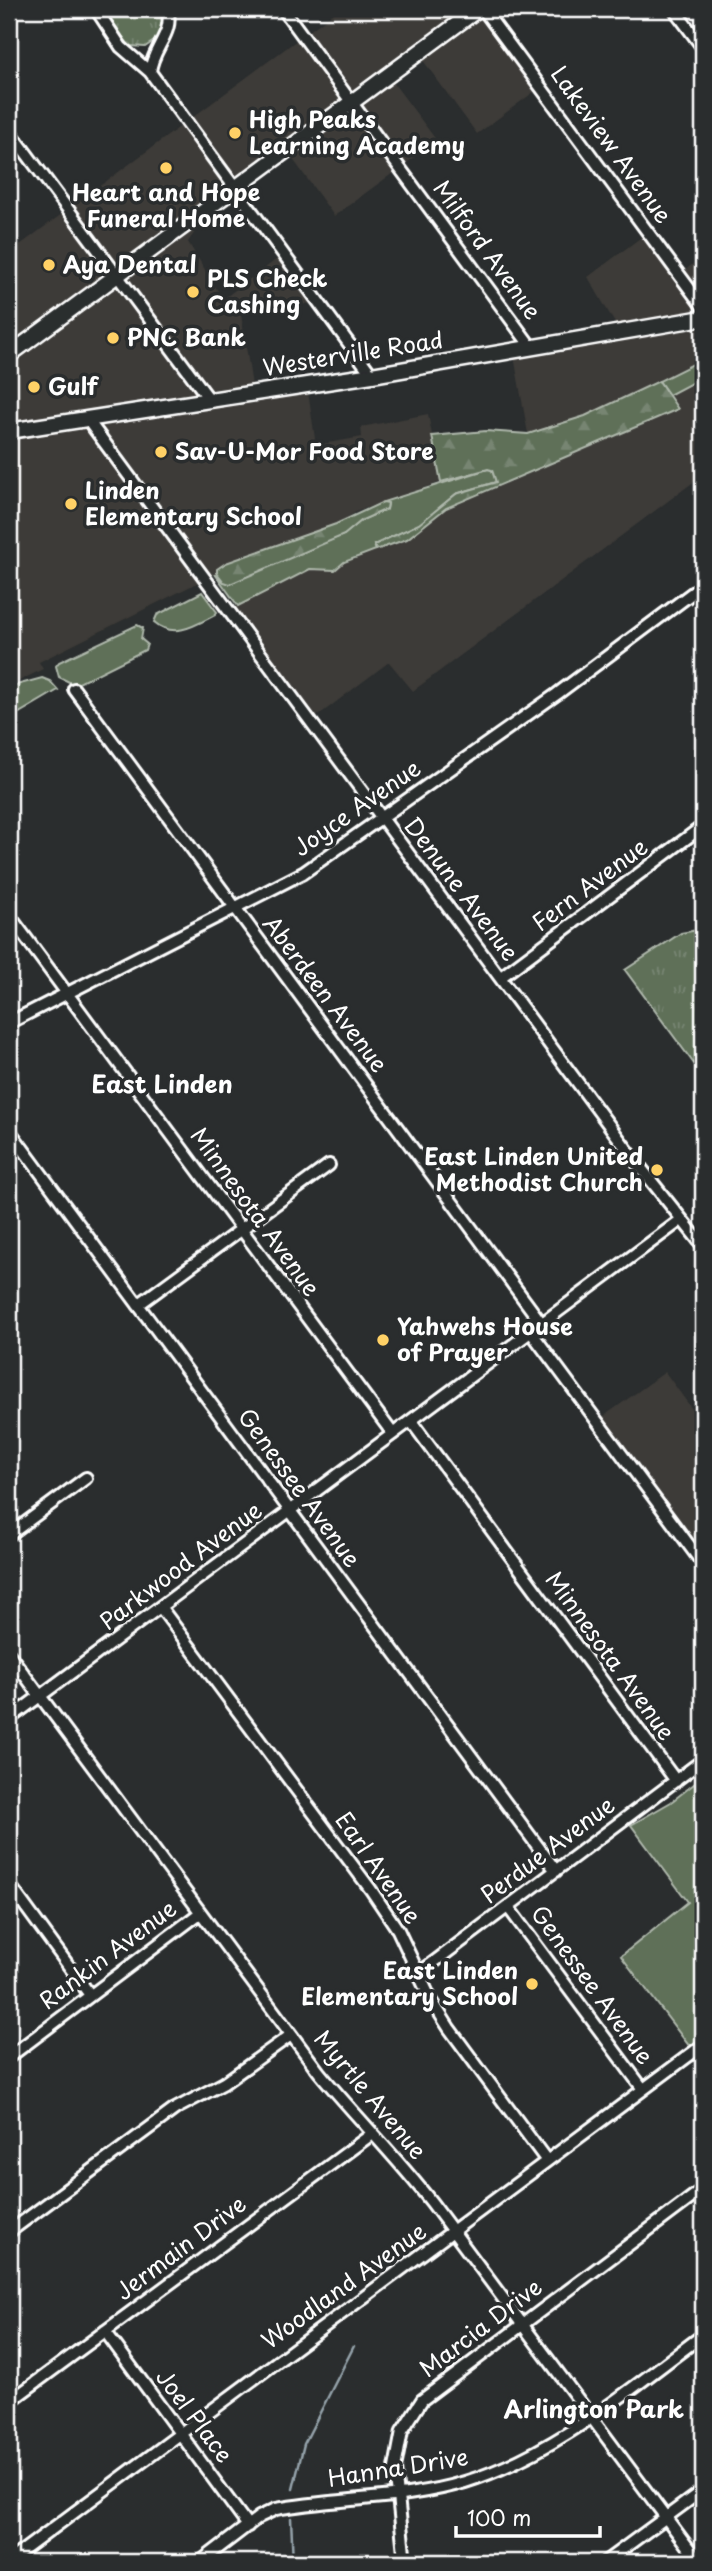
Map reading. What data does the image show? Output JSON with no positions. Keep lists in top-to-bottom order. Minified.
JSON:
{"streets":{"main road":["Westerville Road"],"street":["Lakeview Avenue","Milford Avenue","Joyce Avenue","Fern Avenue","Denune Avenue","Aberdeen Avenue","Minnesota Avenue","Genessee Avenue","Parkwood Avenue","Perdue Avenue","Earl Avenue","Rankin Avenue","Myrtle Avenue","Jermain Drive","Woodland Avenue","Marcia Drive","Joel Place","Hanna Drive"]},"crossings":[["Milford Avenue","Westerville Road"],["Westerville Road","Denune Avenue"],["Joyce Avenue","Denune Avenue"],["Joyce Avenue","Aberdeen Avenue"],["Joyce Avenue","Minnesota Avenue"],["Fern Avenue","Denune Avenue"],["Denune Avenue","Parkwood Avenue"],["Aberdeen Avenue","Parkwood Avenue"],["Minnesota Avenue","Parkwood Avenue"],["Minnesota Avenue","Perdue Avenue"],["Genessee Avenue","Parkwood Avenue"],["Genessee Avenue","Perdue Avenue"],["Genessee Avenue","Woodland Avenue"],["Parkwood Avenue","Earl Avenue"],["Parkwood Avenue","Myrtle Avenue"],["Perdue Avenue","Earl Avenue"],["Earl Avenue","Woodland Avenue"],["Rankin Avenue","Myrtle Avenue"],["Myrtle Avenue","Jermain Drive"],["Myrtle Avenue","Woodland Avenue"],["Myrtle Avenue","Marcia Drive"],["Myrtle Avenue","Hanna Drive"],["Jermain Drive","Joel Place"],["Woodland Avenue","Joel Place"],["Marcia Drive","Hanna Drive"],["Joel Place","Hanna Drive"]],"districts":["East Linden","Arlington Park"],"places":["High Peaks Learning Academy","Heart and Hope Funeral Home","Aya Dental","PLS Check Cashing","PNC Bank","Gulf","Sav-U-Mor Food Store","Linden Elementary School","East Linden United Methodist Church","Yahwehs House of Prayer","East Linden Elementary School"],"scale_bar":"100 m"}
